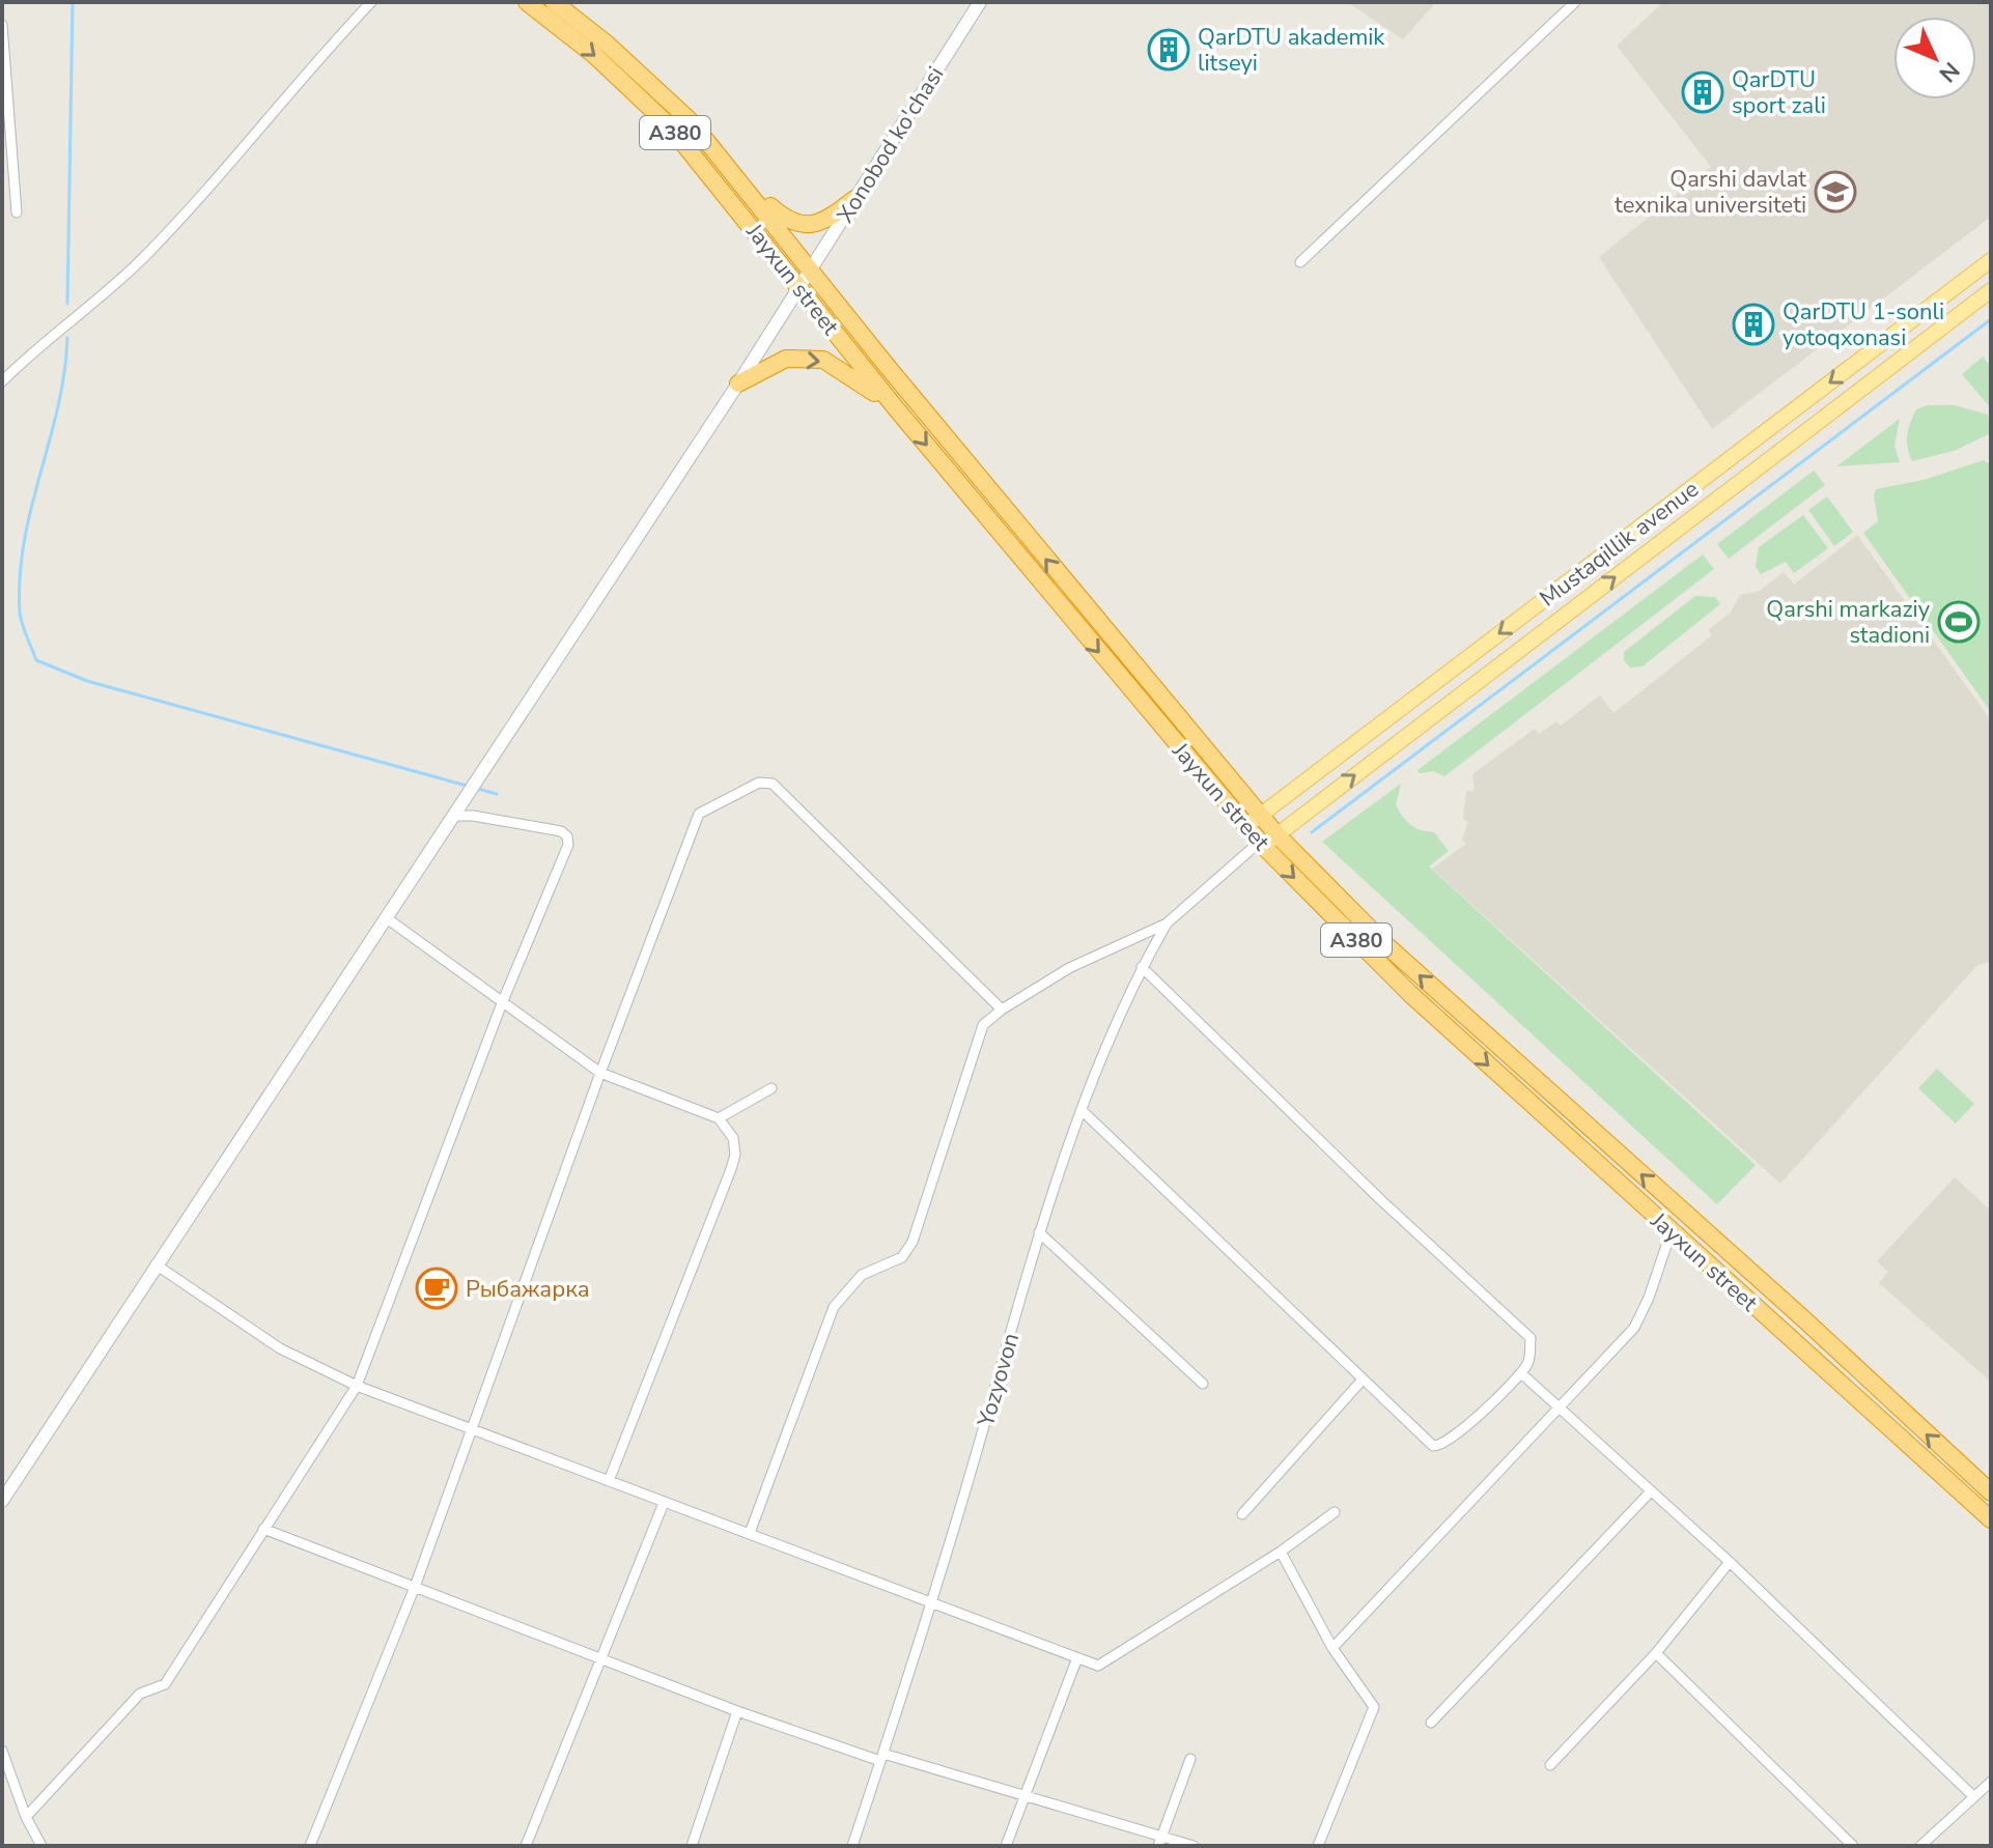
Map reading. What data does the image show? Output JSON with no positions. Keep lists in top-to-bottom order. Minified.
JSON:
{"streets":{"highway":["A380","Jayxun street"],"main road":["Xonobod ko'chasi","Mustaqillik avenue"],"street":["Yozyovon"]},"crossings":[["Xonobod ko'chasi","Jayxun street"],["Jayxun street","Mustaqillik avenue"]],"places":{"building":["QarDTU akademik litseyi","QarDTU sport zali","QarDTU 1-sonli yotoqxonasi"],"school or university":["Qarshi davlat texnika universiteti"],"sports":["Qarshi markaziy stadioni"],"cafe":["Рыбажарка"]},"north":"bottom right"}
